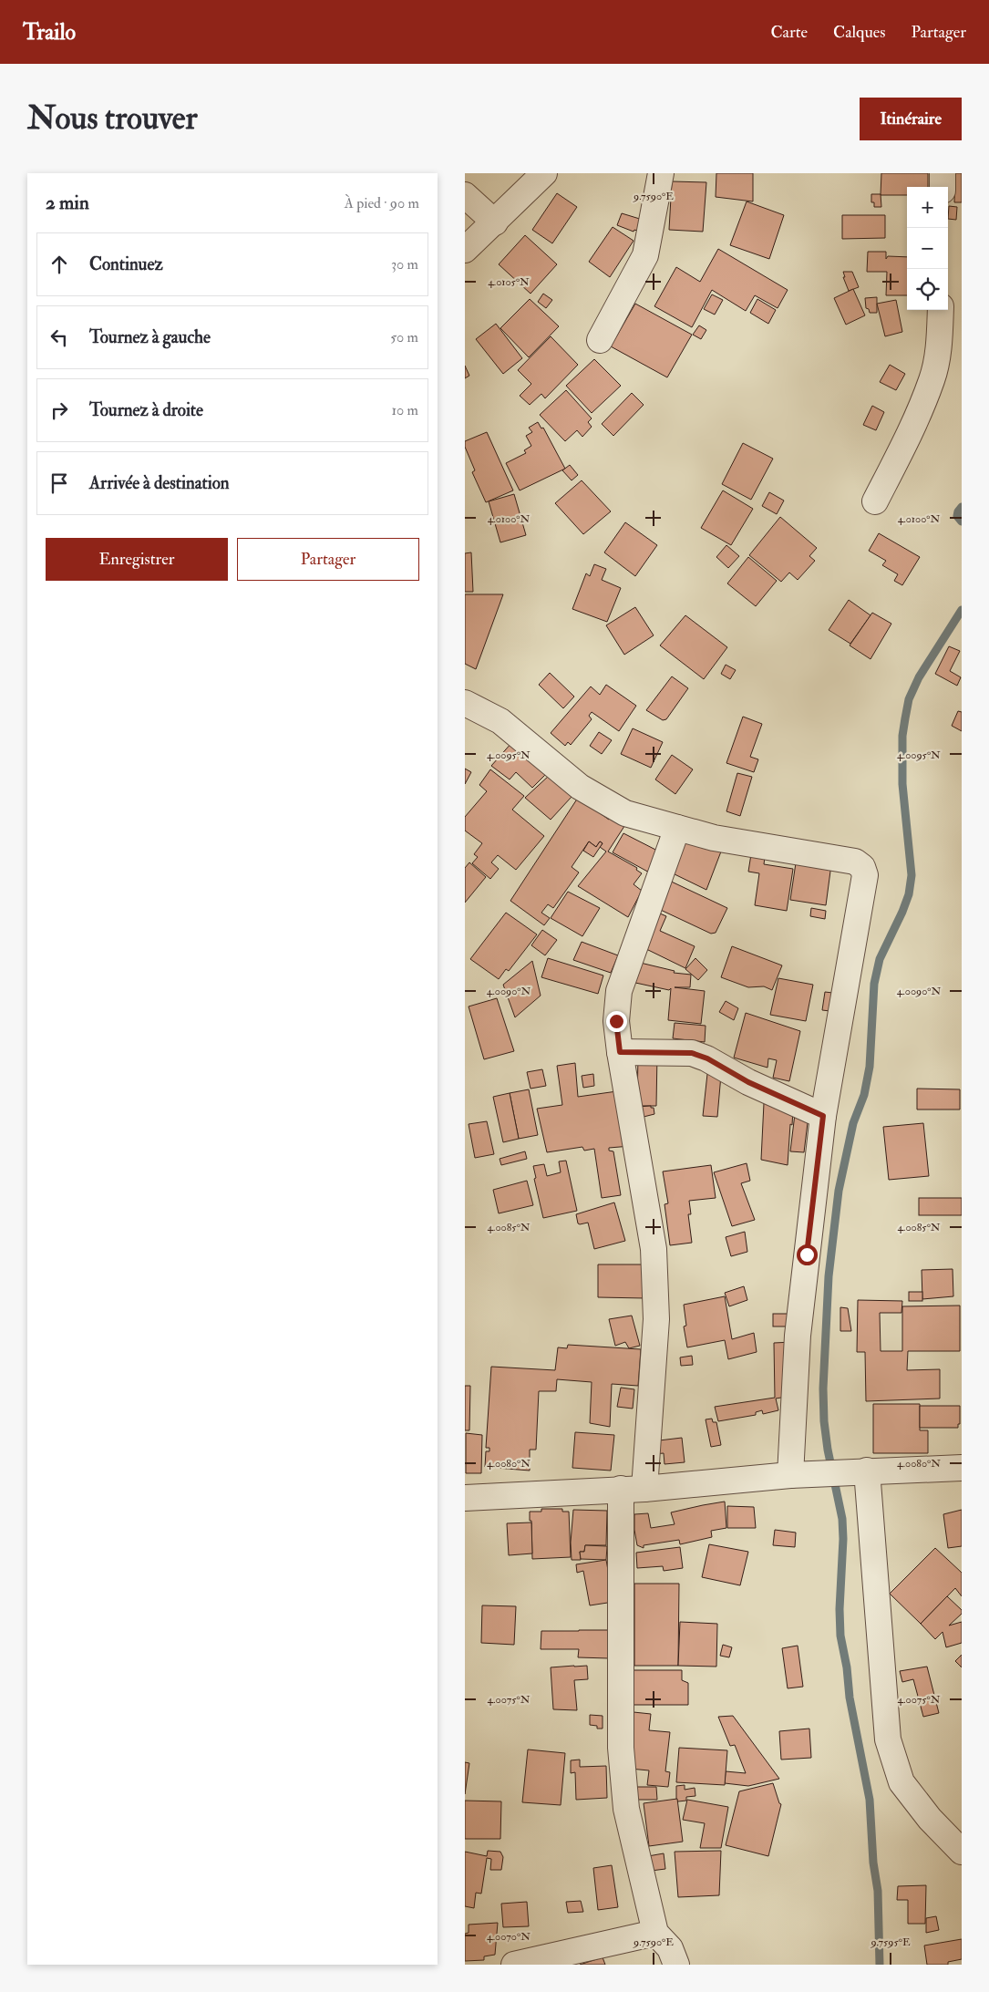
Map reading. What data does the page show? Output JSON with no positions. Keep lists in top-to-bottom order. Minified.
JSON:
{"page":{"header":"Trailo","nav":["Carte","Calques","Partager"],"buttons":["Itinéraire",["Enregistrer","Partager"]],"title":"Nous trouver","heading":["2 min","À pied · 90 m"],"map_buttons":["+","−"],"list":[["Continuez","30 m"],["Tournez à gauche","50 m"],["Tournez à droite","10 m"],"Arrivée à destination"]},"coordinates":["9.7590°E","4.0105°N","4.0100°N","4.0095°N","4.0090°N","4.0085°N","4.0080°N","4.0075°N","4.0070°N","9.7595°E"]}
